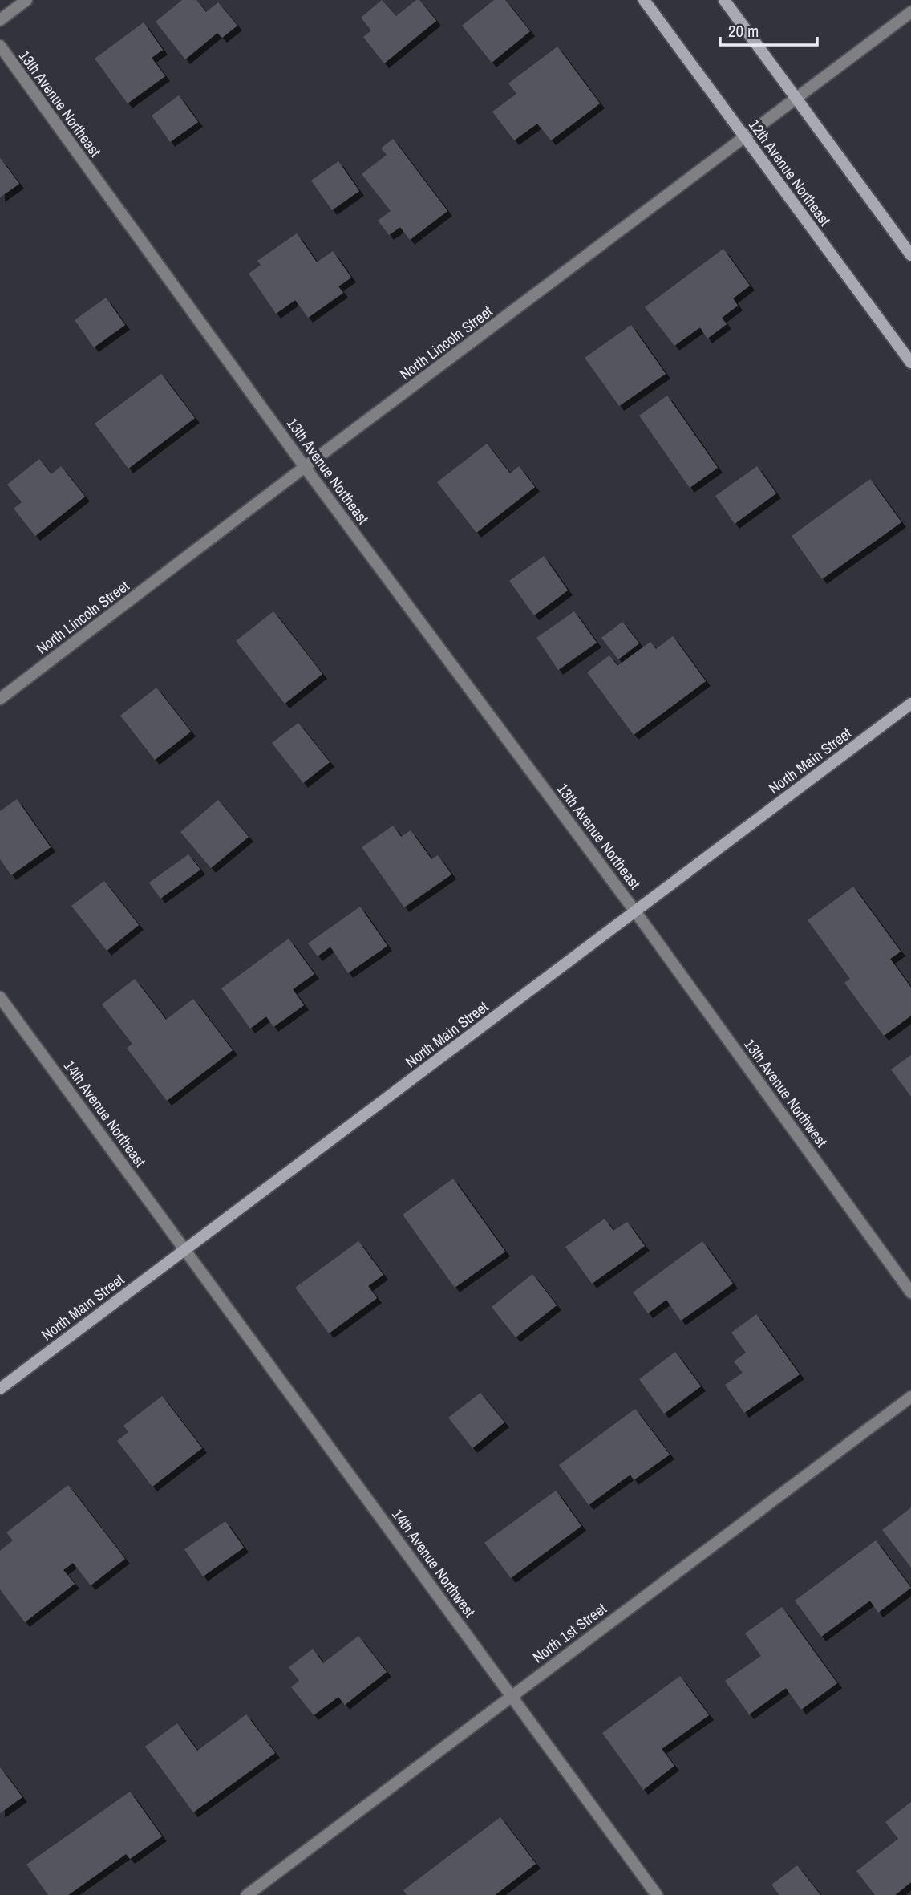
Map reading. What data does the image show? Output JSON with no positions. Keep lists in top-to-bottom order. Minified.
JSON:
{"streets":{"street":["13th Avenue Northeast","12th Avenue Northeast","North Lincoln Street","North Main Street","13th Avenue Northwest","14th Avenue Northeast","14th Avenue Northwest","North 1st Street"]},"crossings":[["13th Avenue Northeast","North Lincoln Street"],["13th Avenue Northeast","North Main Street"],["13th Avenue Northeast","13th Avenue Northwest"],["12th Avenue Northeast","North Lincoln Street"],["North Main Street","13th Avenue Northwest"],["North Main Street","14th Avenue Northeast"],["North Main Street","14th Avenue Northwest"],["14th Avenue Northeast","14th Avenue Northwest"],["14th Avenue Northwest","North 1st Street"]],"scale_bar":"20 m"}
